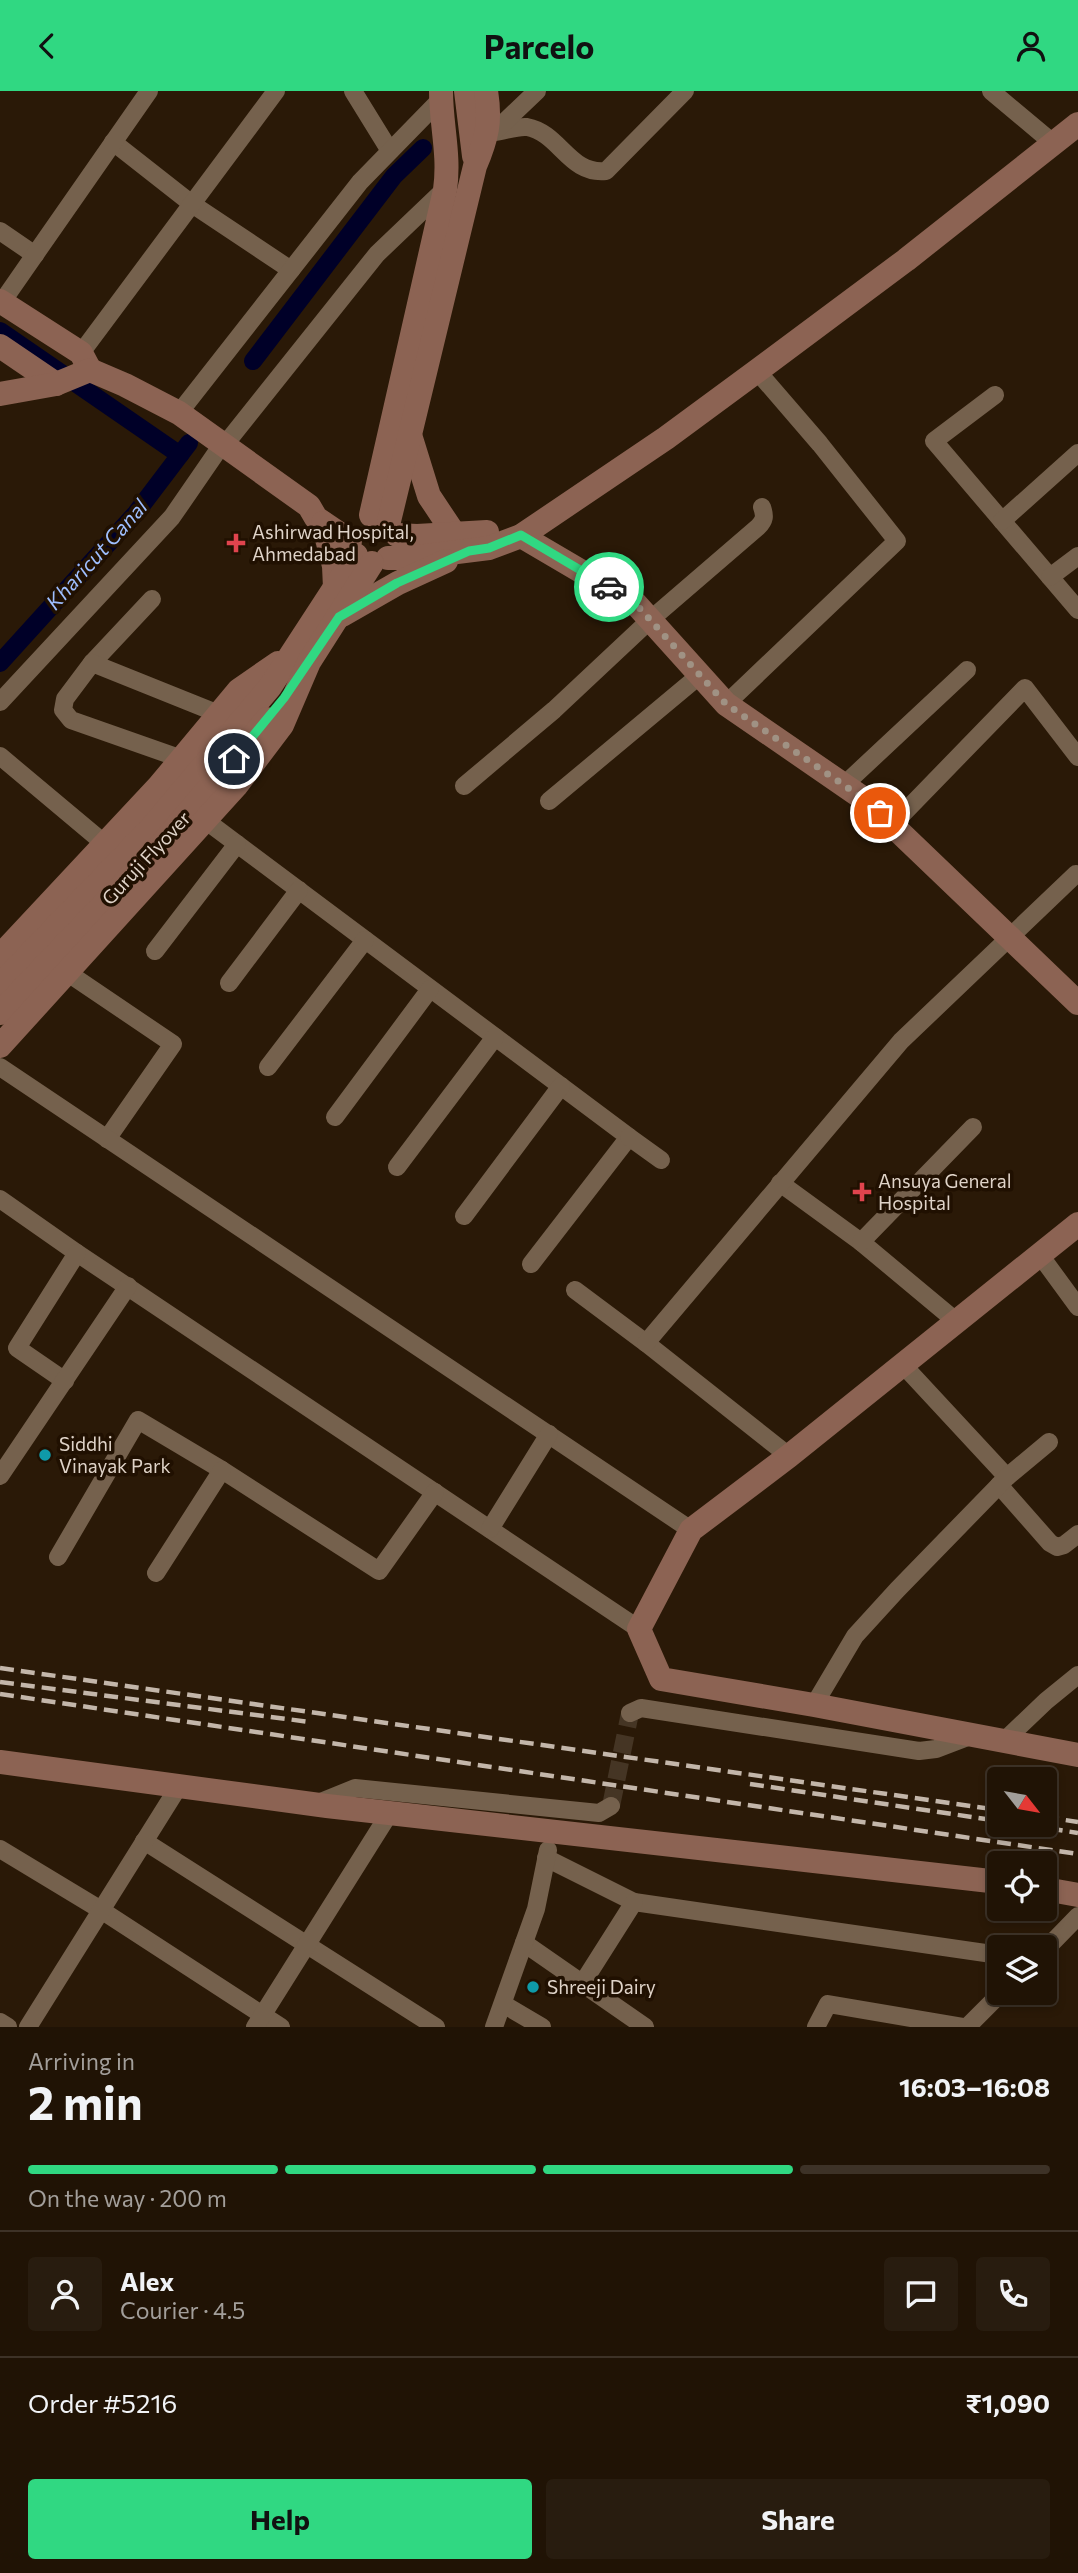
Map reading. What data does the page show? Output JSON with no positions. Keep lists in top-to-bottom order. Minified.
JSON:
{"streets":{"street":["Guruji Flyover"]},"water":["Kharicut Canal"],"places":{"health":["Ashirwad Hospital, Ahmedabad","Ansuya General Hospital"],"other":["Siddhi Vinayak Park","Shreeji Dairy"]},"north":"bottom right","page":{"header":"Parcelo","heading":["2 min","Arriving in","16:03–16:08"],"panel":["Alex","Courier · 4.5","Order #5216","₹1,090"],"bar":"On the way · 200 m","buttons":["Help","Share"]}}
